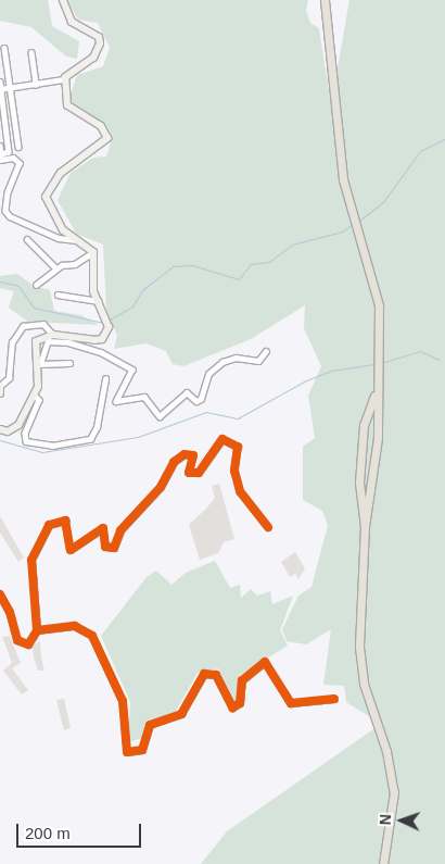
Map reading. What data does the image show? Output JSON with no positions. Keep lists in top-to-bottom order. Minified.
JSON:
{"scale_bar":"200 m","north":"left"}
